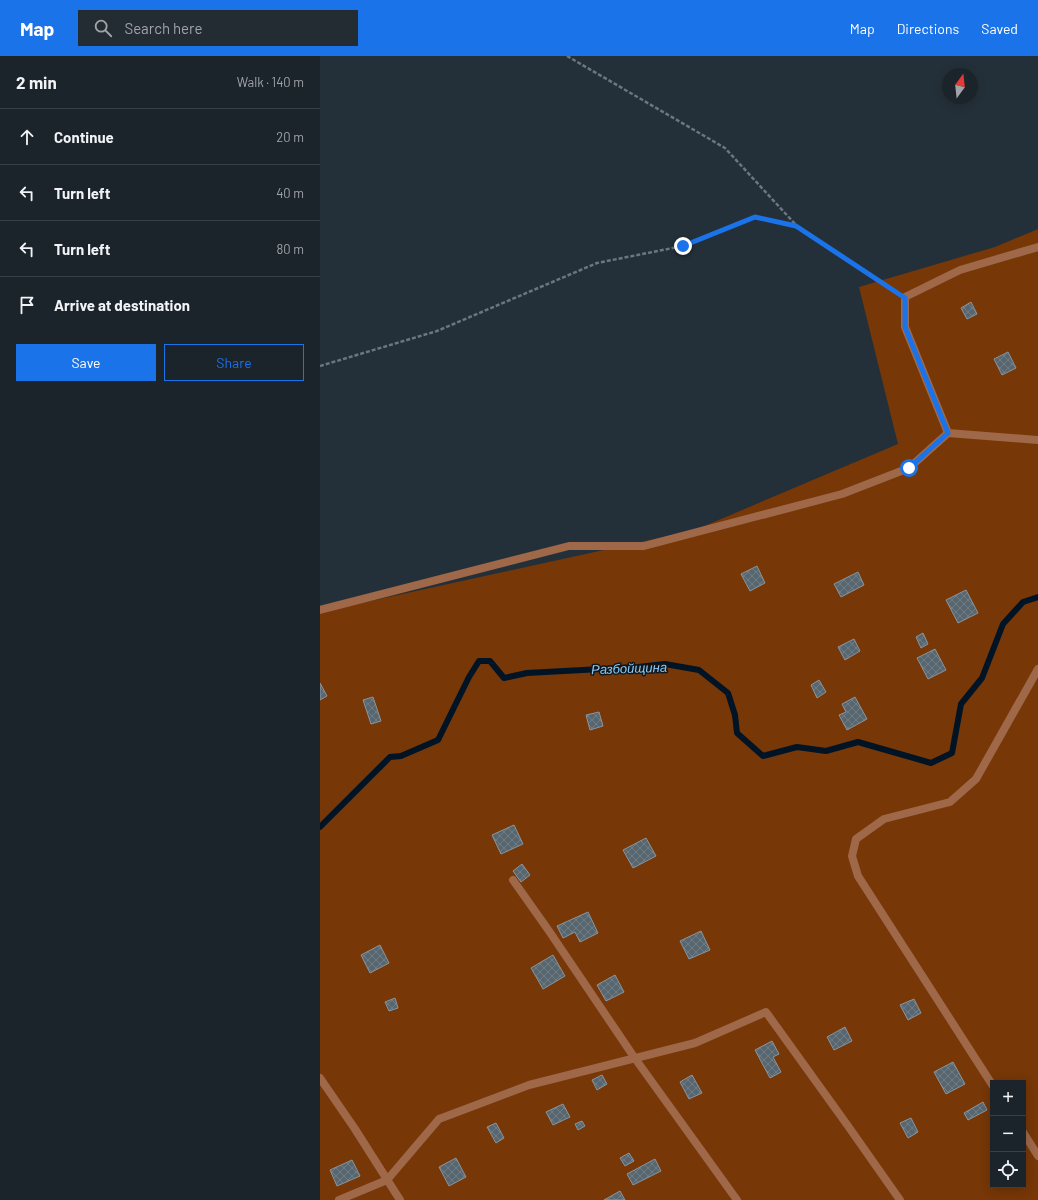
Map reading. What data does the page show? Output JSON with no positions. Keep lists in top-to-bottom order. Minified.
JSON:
{"water":["Разбойщина"],"north":"top","page":{"header":"Map","search":"Search here","nav":["Map","Directions","Saved"],"heading":["2 min","Walk · 140 m"],"list":[["Continue","20 m"],["Turn left","40 m"],["Turn left","80 m"],"Arrive at destination"],"buttons":["Save","Share"],"map_buttons":["+","−"]}}
